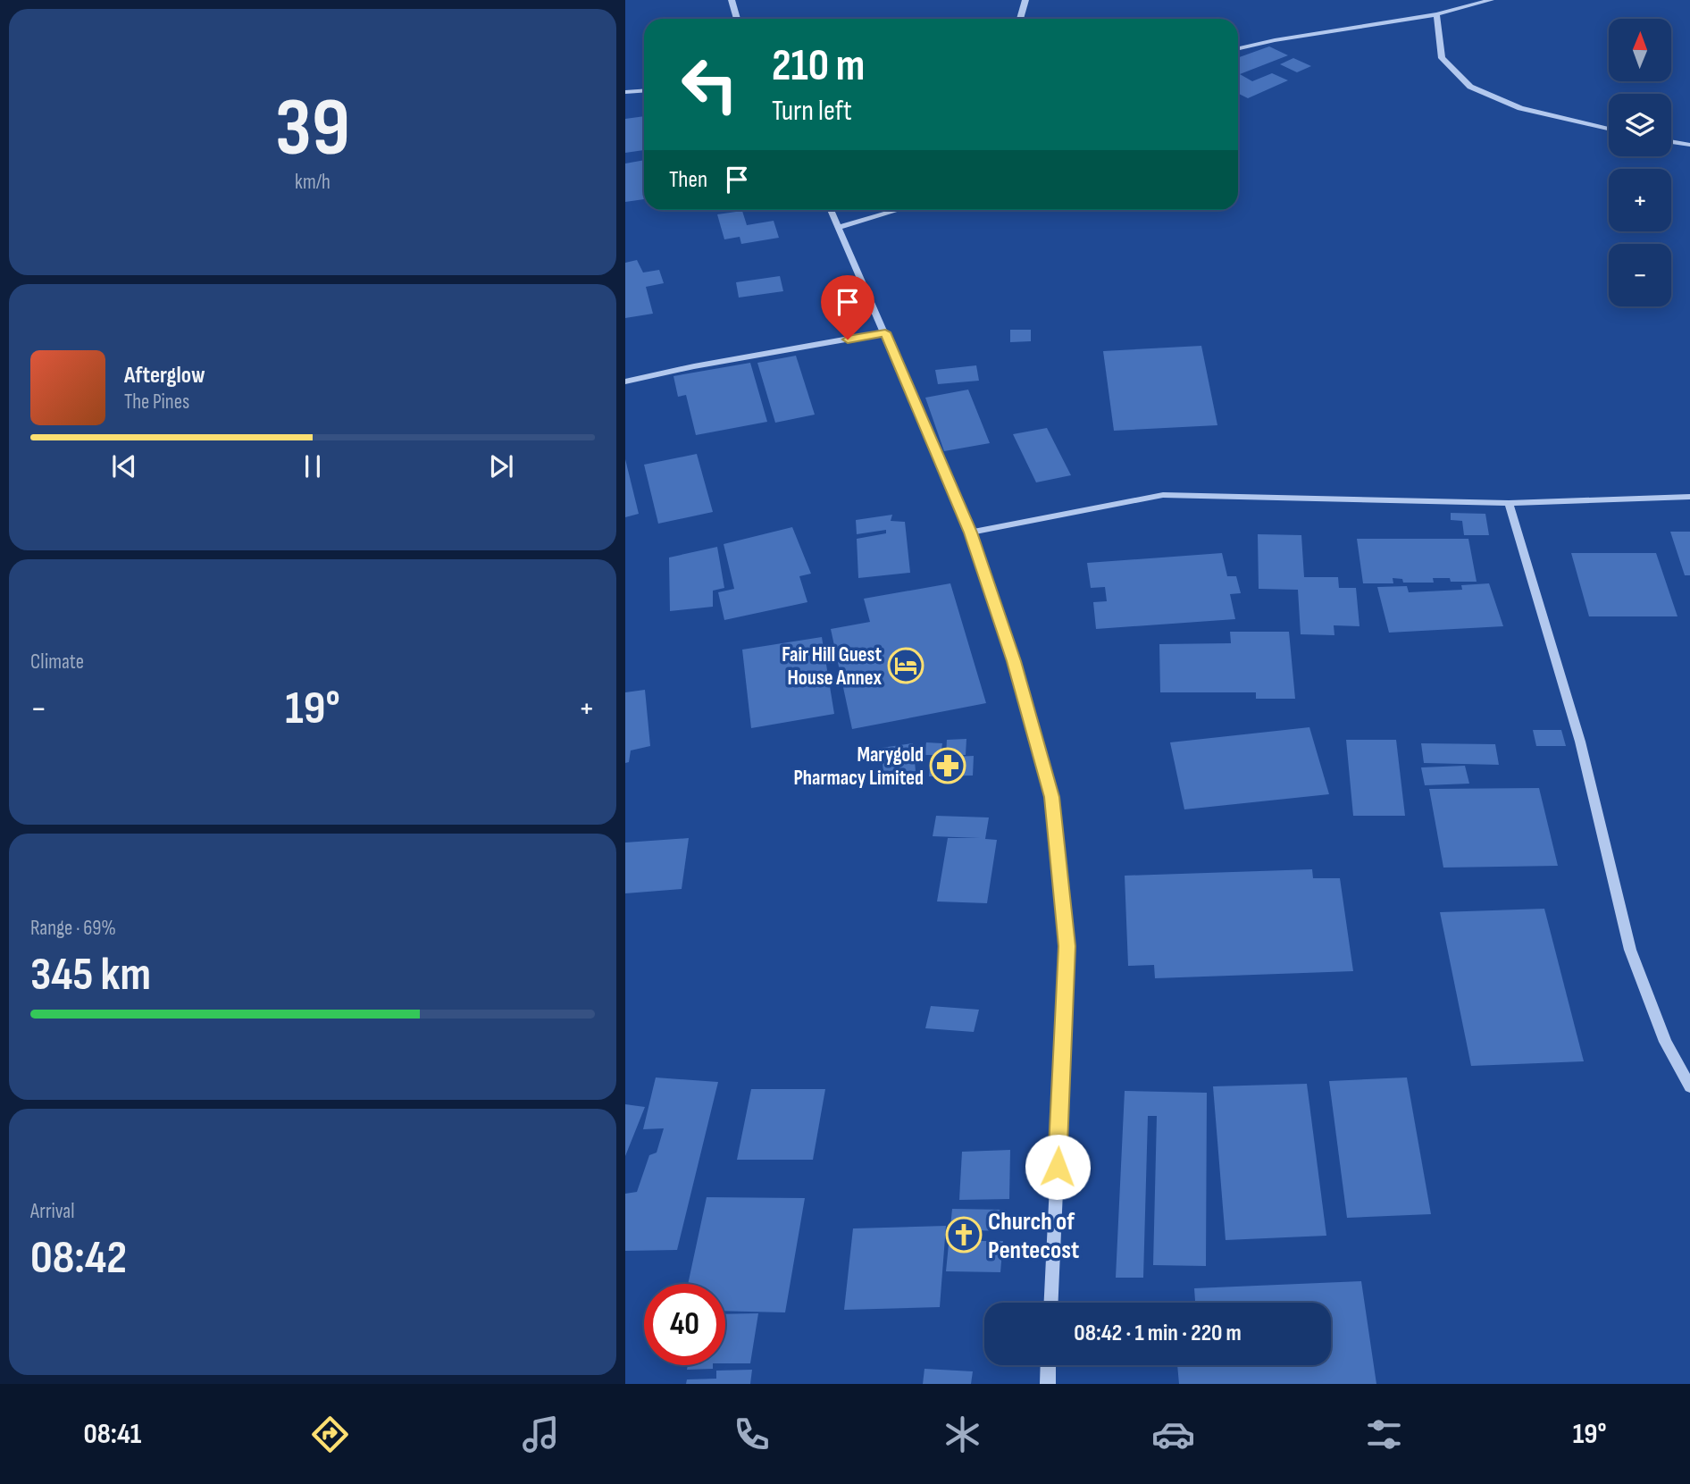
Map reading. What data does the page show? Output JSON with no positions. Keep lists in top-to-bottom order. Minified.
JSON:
{"places":{"hotel":["Fair Hill Guest House Annex"],"pharmacy":["Marygold Pharmacy Limited"],"church":["Church of Pentecost"]},"north":"top","page":{"tile":[["39","km/h"],"Climate",["Range · 69%","345 km"],["Arrival","08:42"]],"map_buttons":["+","−"],"turn":["210 m","Turn left"],"then":"Then","song":["Afterglow","The Pines"],"heat":["−","19°","+"],"limit":"40","trip":"08:42 · 1 min · 220 m","tabs":["08:41","19°"]}}
